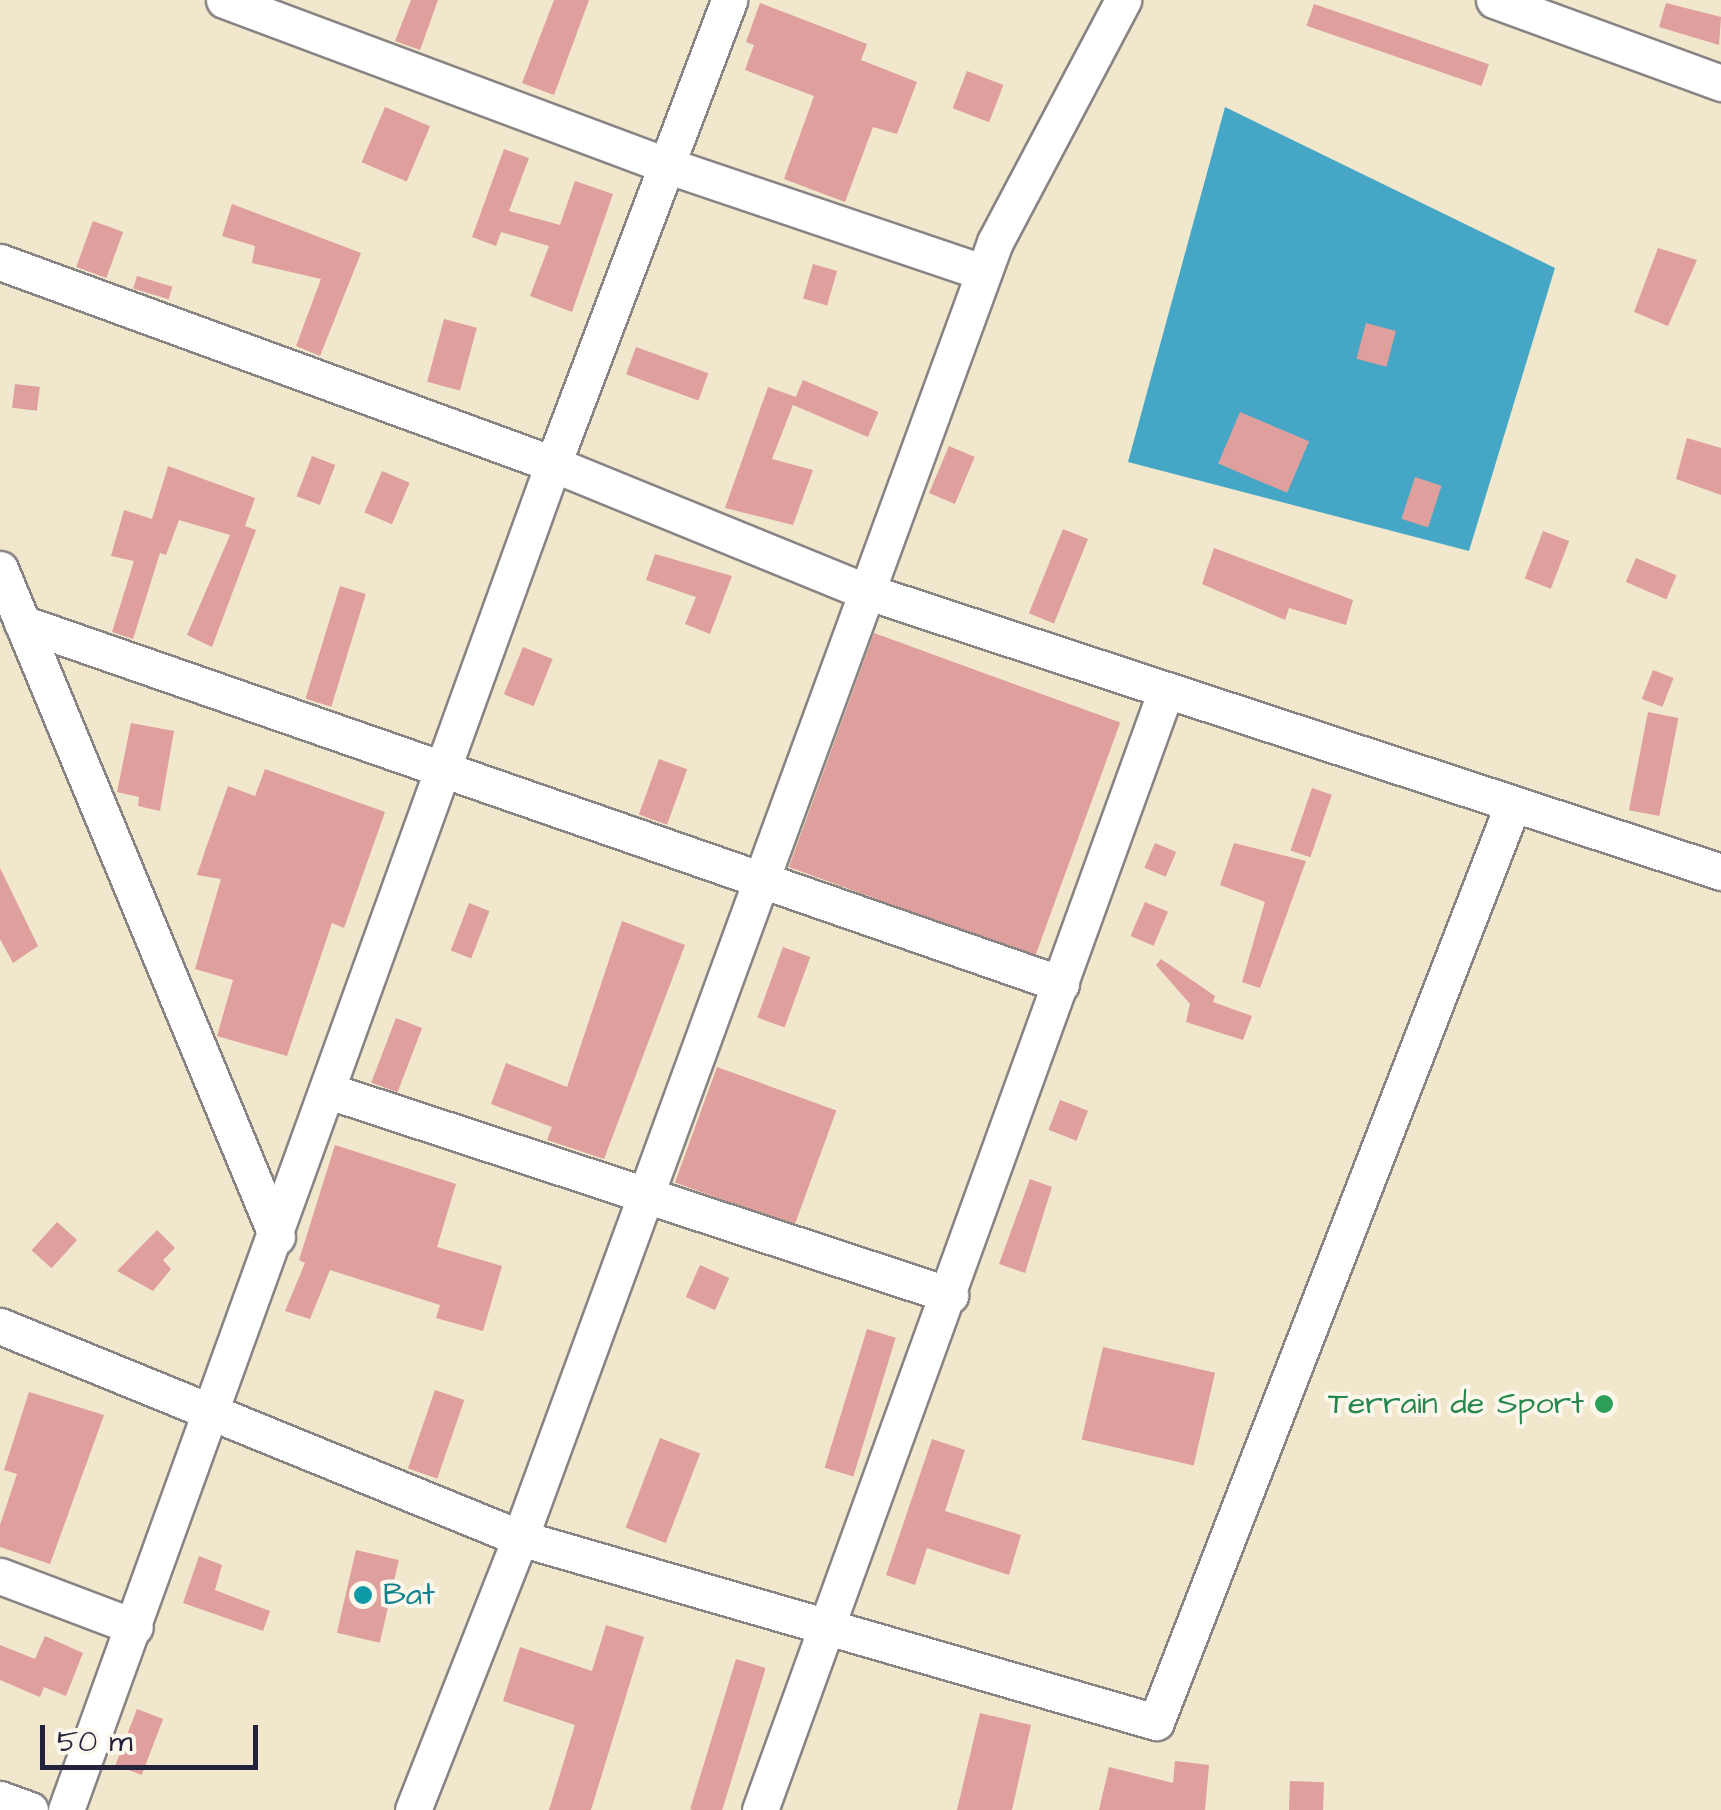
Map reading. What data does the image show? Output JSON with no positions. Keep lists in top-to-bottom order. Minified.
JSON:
{"places":["Terrain de Sport","Bat"],"scale_bar":"50 m"}
